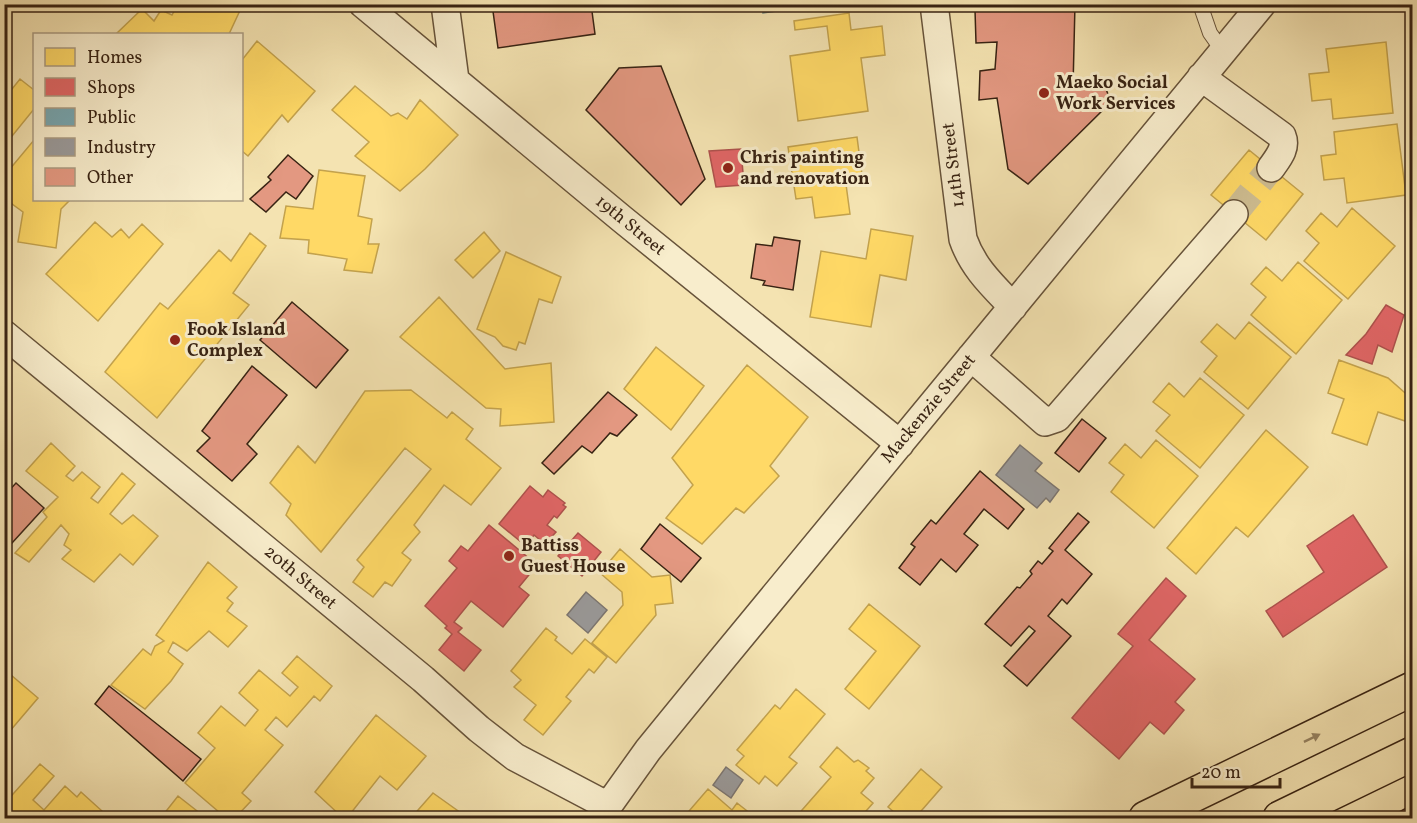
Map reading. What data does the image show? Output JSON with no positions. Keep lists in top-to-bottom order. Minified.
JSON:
{"streets":{"street":["14th Street","19th Street","Mackenzie Street","20th Street"]},"crossings":[["14th Street","Mackenzie Street"],["19th Street","Mackenzie Street"],["Mackenzie Street","20th Street"]],"places":["Maeko Social Work Services","Chris painting and renovation","Fook Island Complex","Battiss Guest House"],"legend":["Homes","Shops","Public","Industry","Other"],"scale_bar":"20 m"}
